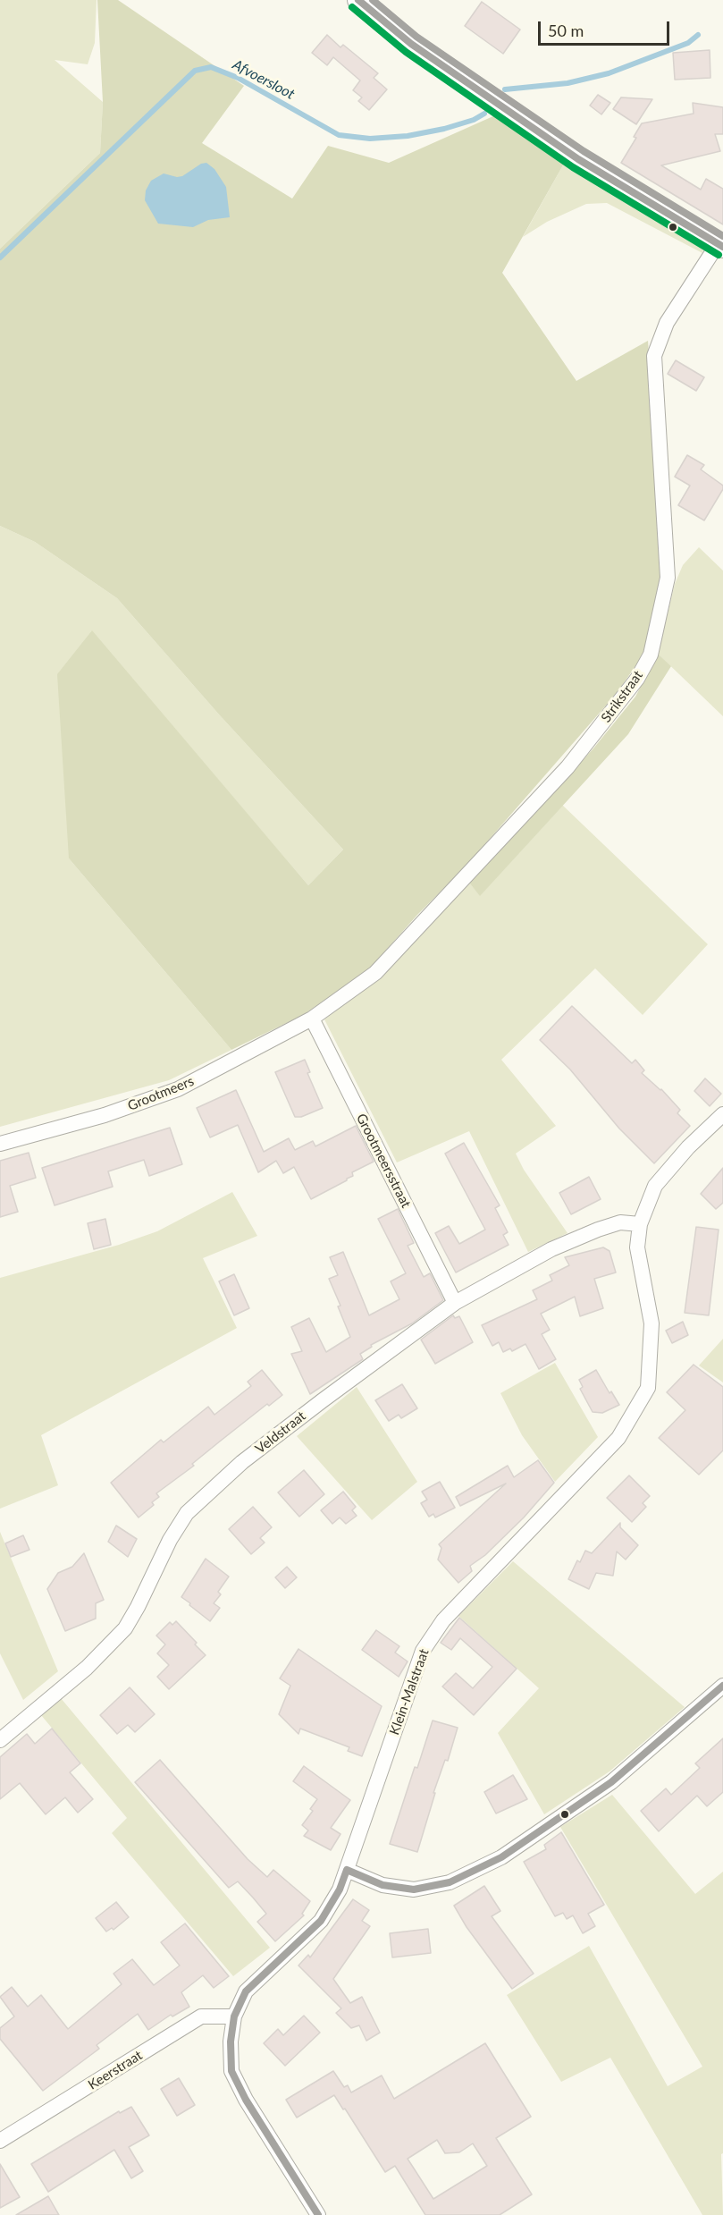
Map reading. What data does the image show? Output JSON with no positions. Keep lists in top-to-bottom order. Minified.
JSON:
{"streets":{"street":["Strikstraat","Grootmeers","Grootmeersstraat","Veldstraat","Klein-Malstraat","Keerstraat"]},"crossings":[["Strikstraat","Grootmeers"],["Strikstraat","Grootmeersstraat"],["Grootmeers","Grootmeersstraat"],["Grootmeersstraat","Veldstraat"],["Veldstraat","Klein-Malstraat"],["Klein-Malstraat","Keerstraat"]],"water":["Afvoersloot"],"scale_bar":"50 m"}
